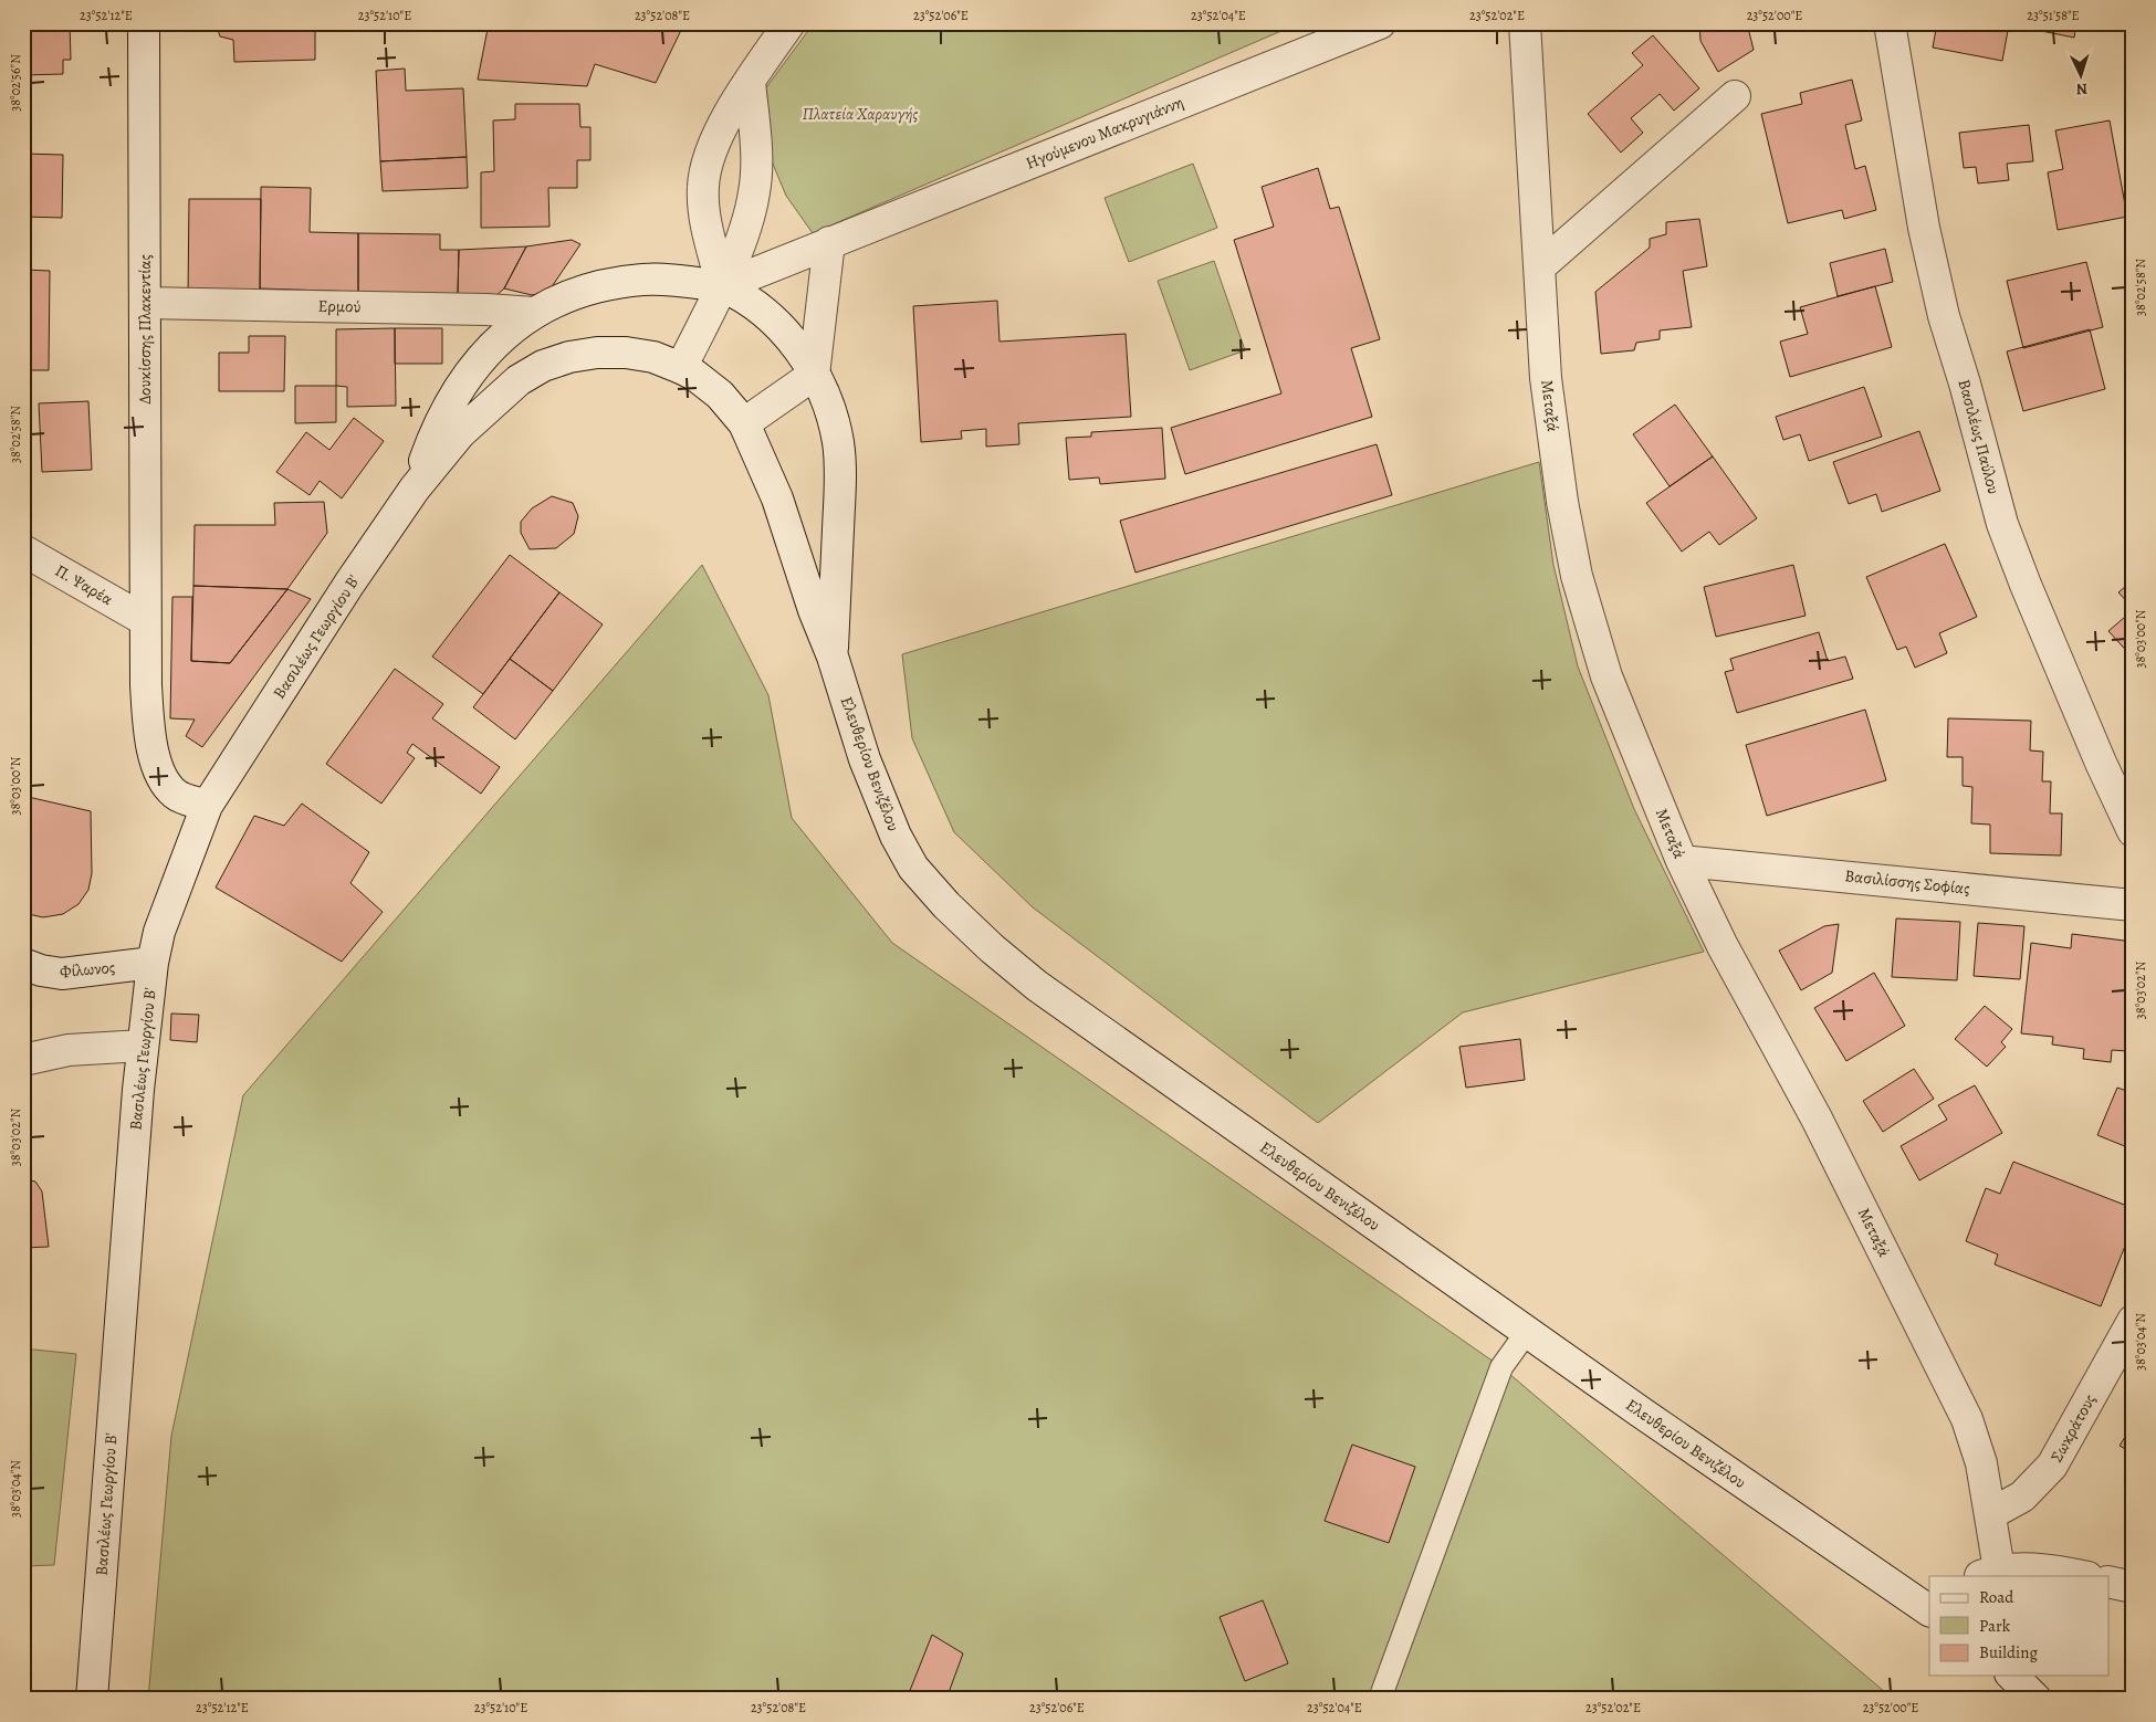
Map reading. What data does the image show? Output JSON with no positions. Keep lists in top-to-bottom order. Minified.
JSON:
{"streets":{"street":["Ηγούμενου Μακρυγιάννη","Ερμού","Δουκίσσης Πλακεντίας","Μεταξά","Βασιλέως Παύλου","Π. Ψαρέα","Βασιλέως Γεωργίου Β'","Ελευθερίου Βενιζέλου","Βασιλίσσης Σοφίας","Φίλωνος","Σωκράτους"]},"crossings":[["Ηγούμενου Μακρυγιάννη","Ελευθερίου Βενιζέλου"],["Ερμού","Δουκίσσης Πλακεντίας"],["Ερμού","Ελευθερίου Βενιζέλου"],["Δουκίσσης Πλακεντίας","Π. Ψαρέα"],["Δουκίσσης Πλακεντίας","Βασιλέως Γεωργίου Β'"],["Μεταξά","Βασιλίσσης Σοφίας"],["Μεταξά","Σωκράτους"],["Βασιλέως Γεωργίου Β'","Ελευθερίου Βενιζέλου"],["Βασιλέως Γεωργίου Β'","Φίλωνος"]],"parks":["Πλατεία Χαραυγής"],"legend":["Road","Park","Building"],"north":"bottom","coordinates":["23°52'12\"E","23°52'10\"E","23°52'08\"E","23°52'06\"E","23°52'04\"E","23°52'02\"E","23°52'00\"E","23°51'58\"E","38°02'56\"N","38°02'58\"N","38°03'00\"N","38°03'02\"N","38°03'04\"N"]}
